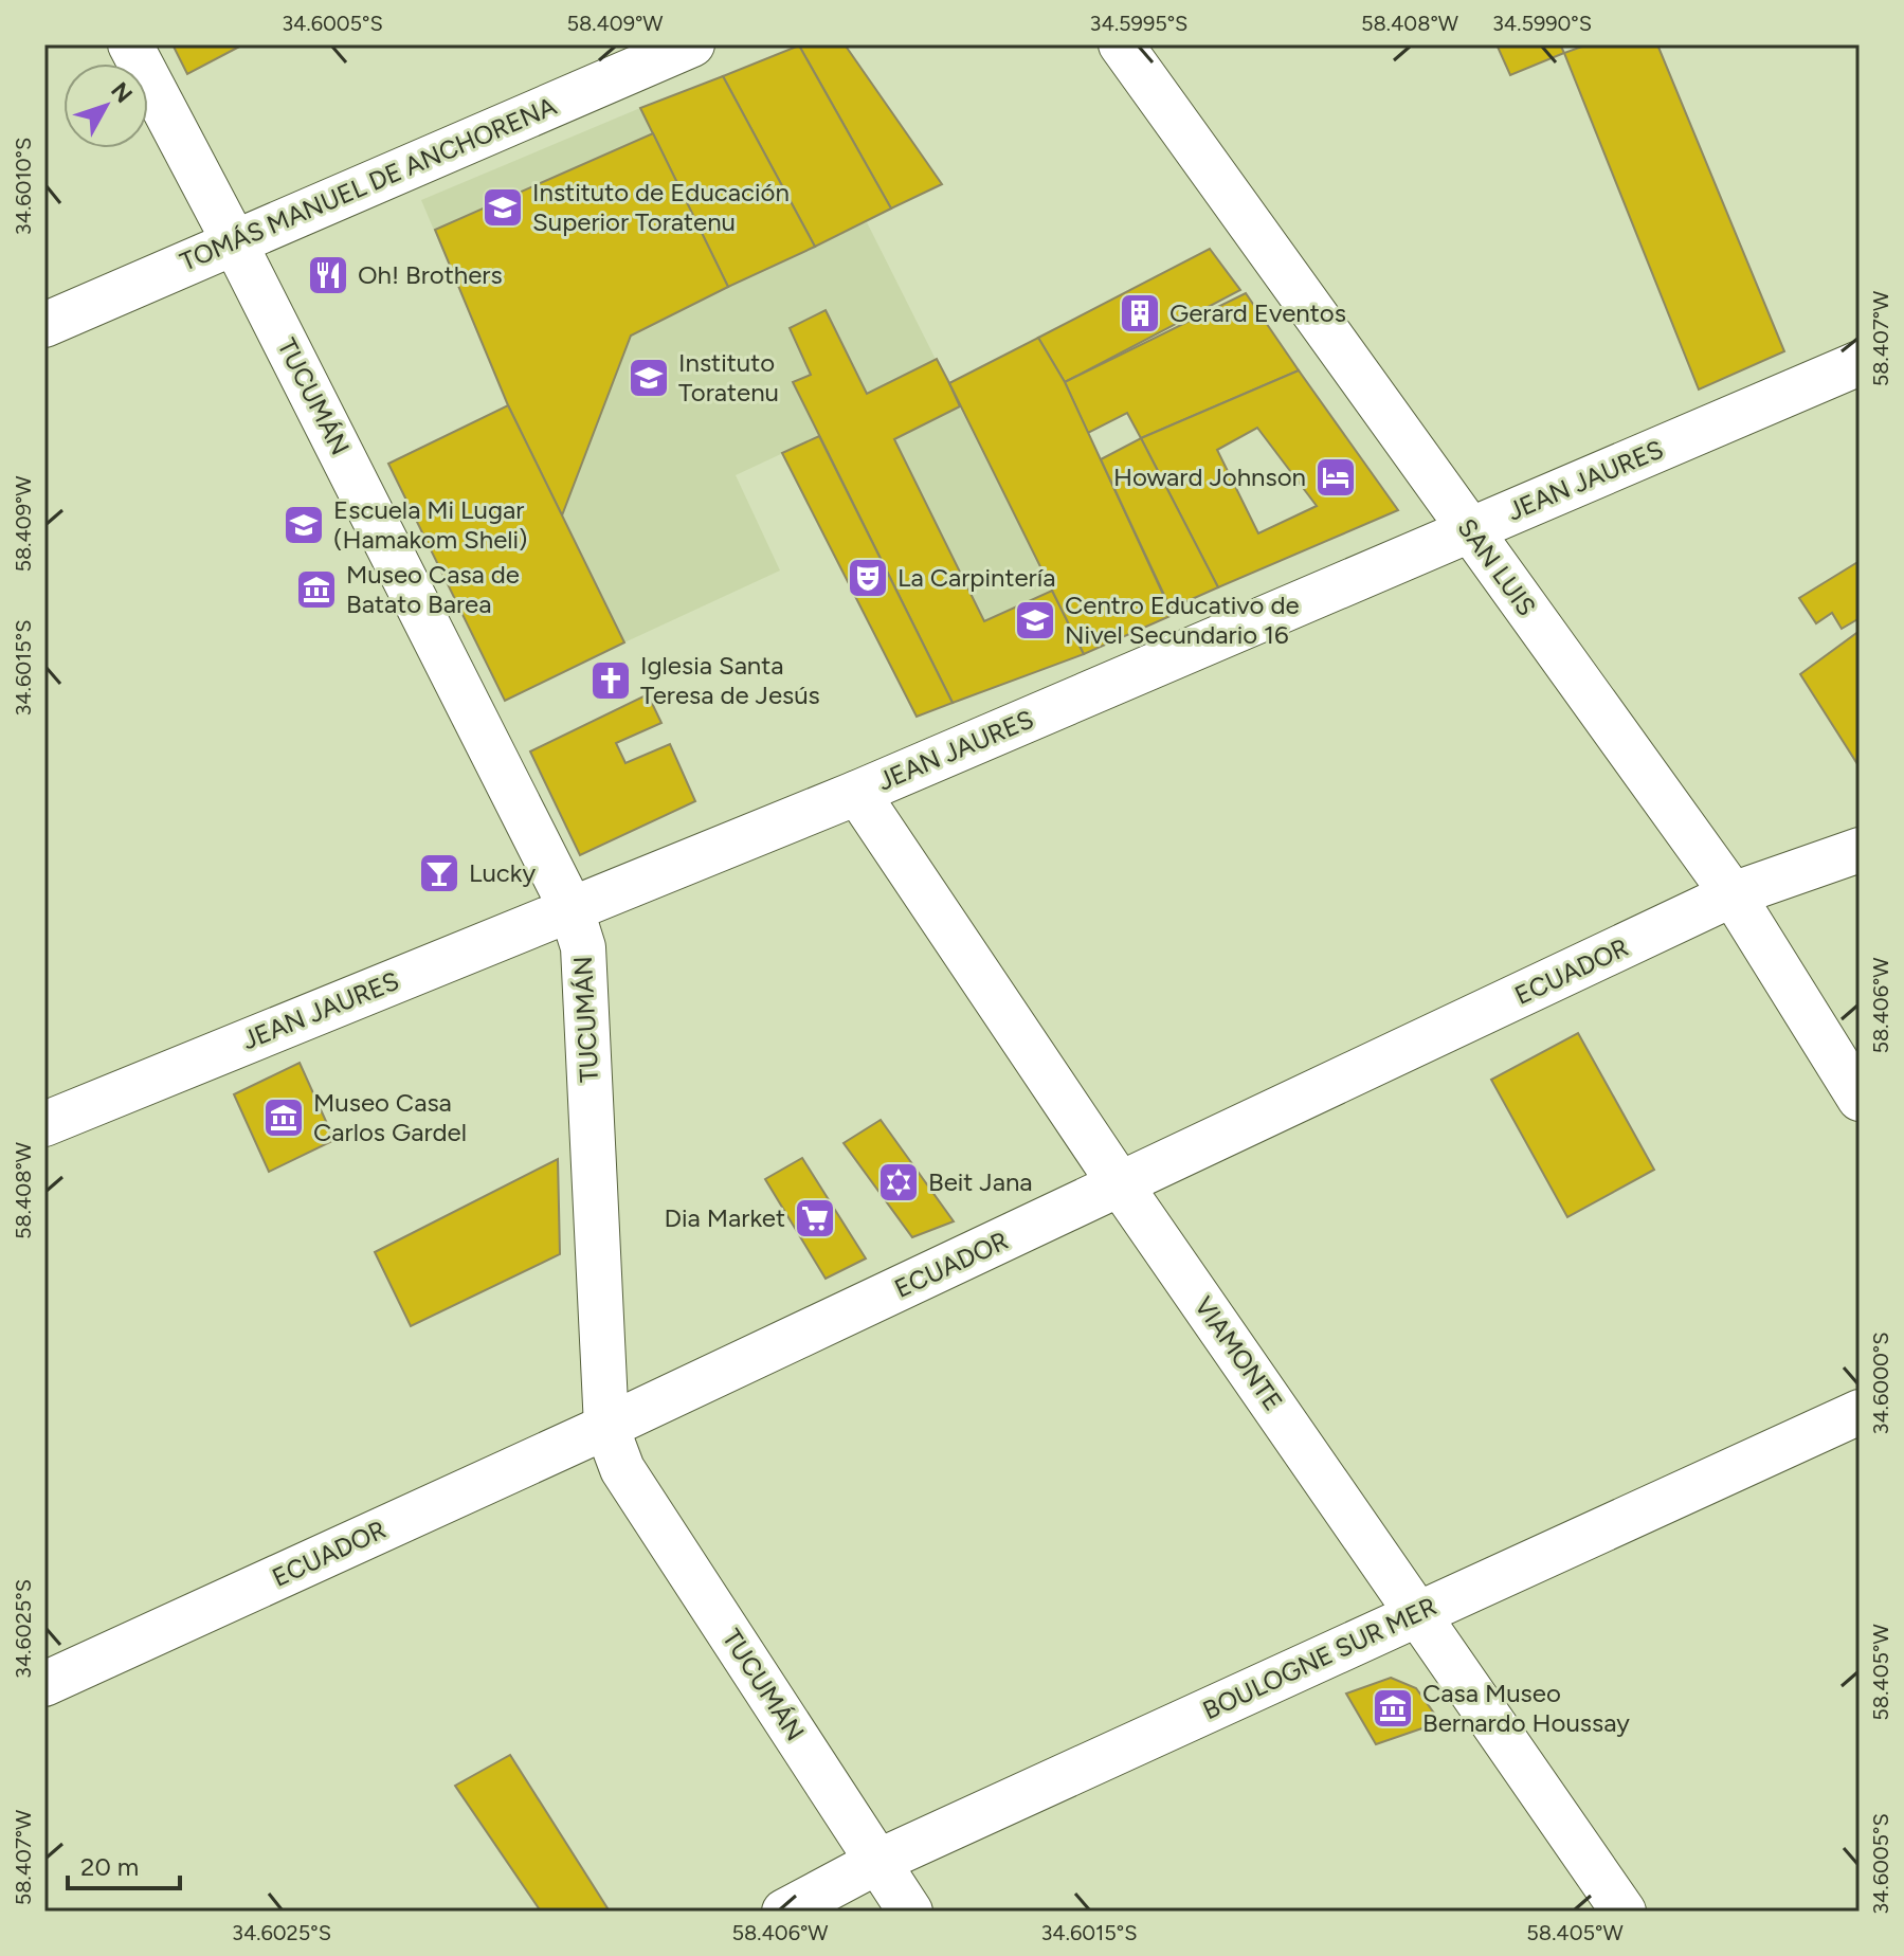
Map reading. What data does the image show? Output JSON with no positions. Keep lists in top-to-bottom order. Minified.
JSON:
{"streets":{"street":["TOMÁS MANUEL DE ANCHORENA","TUCUMÁN","JEAN JAURES","SAN LUIS","ECUADOR","VIAMONTE","BOULOGNE SUR MER"]},"crossings":[["TOMÁS MANUEL DE ANCHORENA","TUCUMÁN"],["TUCUMÁN","JEAN JAURES"],["TUCUMÁN","ECUADOR"],["TUCUMÁN","BOULOGNE SUR MER"],["JEAN JAURES","SAN LUIS"],["JEAN JAURES","VIAMONTE"],["SAN LUIS","ECUADOR"],["ECUADOR","VIAMONTE"],["VIAMONTE","BOULOGNE SUR MER"]],"places":{"school or university":["Instituto de Educación Superior Toratenu","Instituto Toratenu","Escuela Mi Lugar (Hamakom Sheli)","Centro Educativo de Nivel Secundario 16"],"restaurant":["Oh! Brothers"],"building":["Gerard Eventos"],"hotel":["Howard Johnson"],"theatre":["La Carpintería"],"museum":["Museo Casa de Batato Barea","Museo Casa Carlos Gardel","Casa Museo Bernardo Houssay"],"church":["Iglesia Santa Teresa de Jesús"],"bar":["Lucky"],"synagogue":["Beit Jana"],"supermarket":["Dia Market"]},"scale_bar":"20 m","north":"top right","coordinates":["34.6005°S","58.409°W","34.5995°S","58.408°W","34.5990°S","34.6010°S","58.407°W","34.6015°S","58.406°W","34.6000°S","34.6025°S","58.405°W"]}
